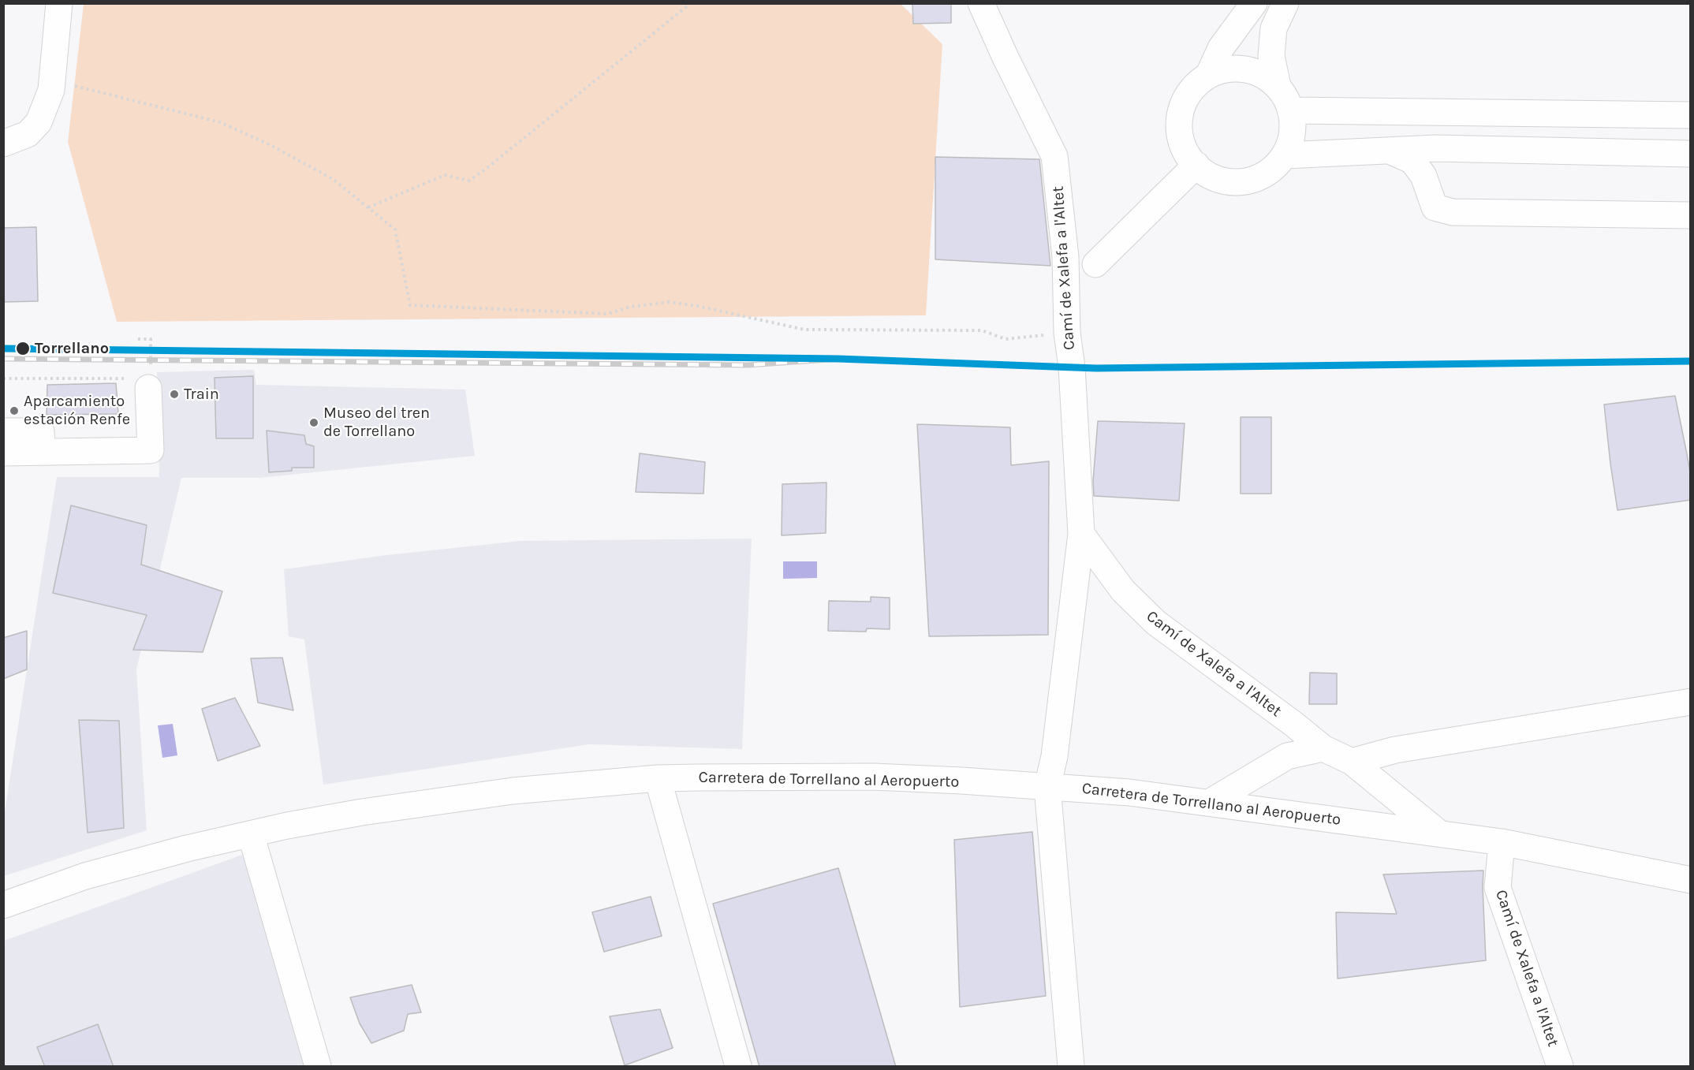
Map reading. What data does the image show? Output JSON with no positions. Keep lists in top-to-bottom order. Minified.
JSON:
{"streets":{"street":["Camí de Xalefa a l'Altet","Carretera de Torrellano al Aeropuerto"]},"crossings":[["Camí de Xalefa a l'Altet","Carretera de Torrellano al Aeropuerto"]],"places":["Torrellano","Train","Aparcamiento estación Renfe","Museo del tren de Torrellano"]}
